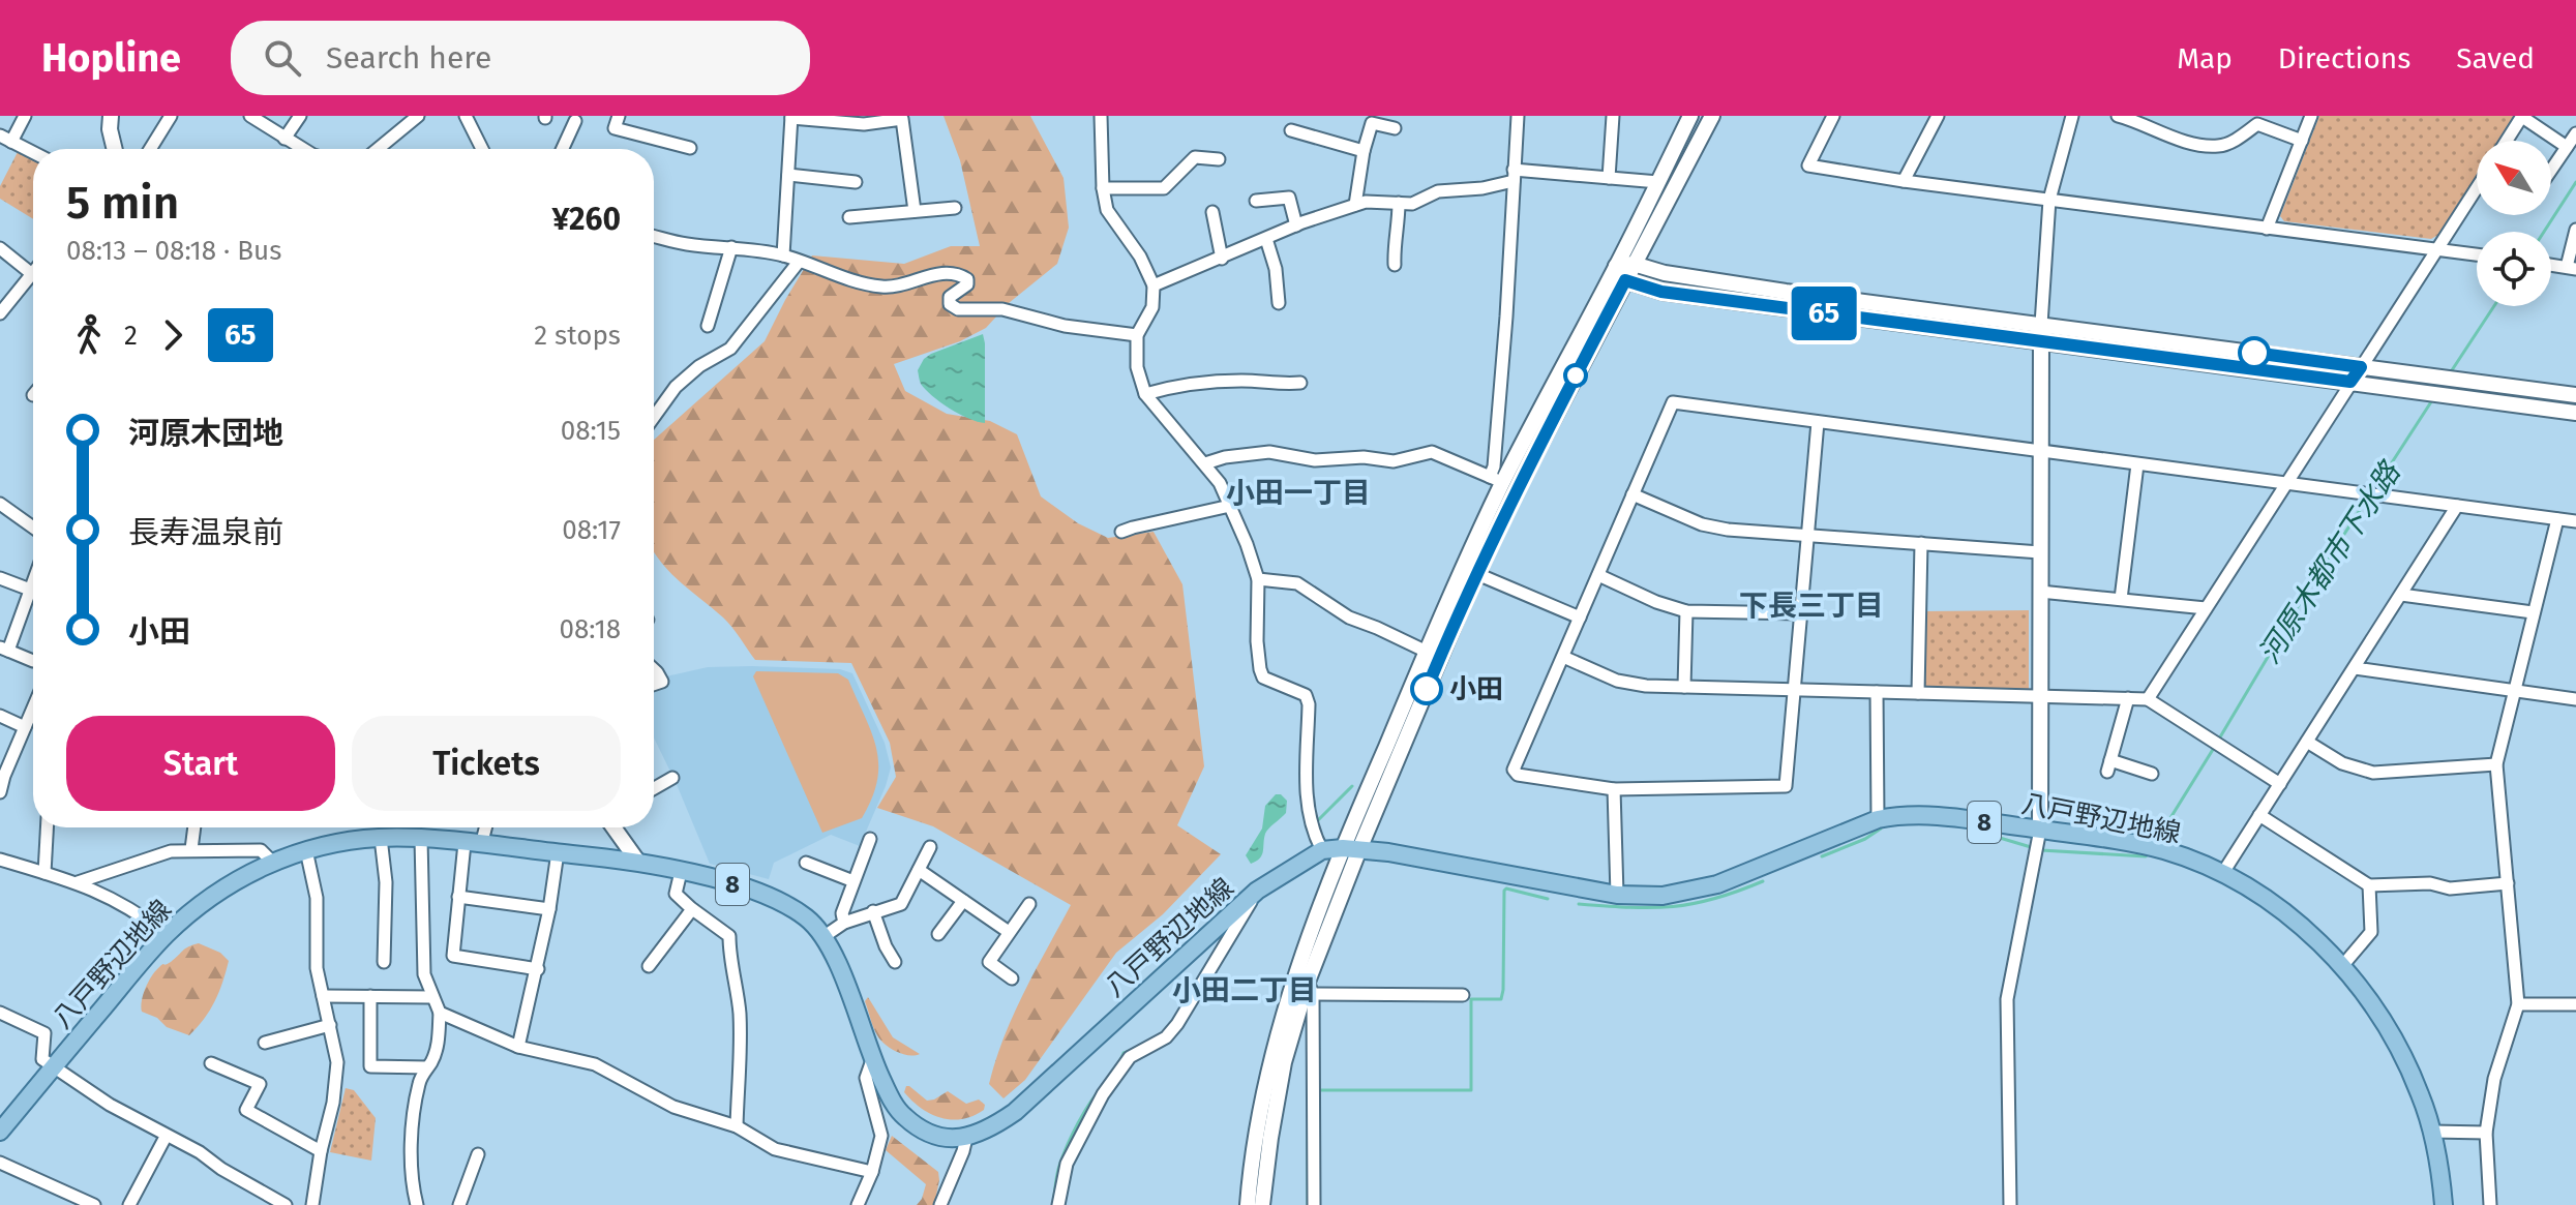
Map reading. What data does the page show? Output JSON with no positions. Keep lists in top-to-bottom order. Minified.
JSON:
{"streets":{"main road":["八戸野辺地線","8"]},"districts":["小田一丁目","下長三丁目","小田二丁目"],"water":["河原木都市下水路"],"places":["小田"],"lines":["bus line 65"],"north":"top left","page":{"header":"Hopline","search":"Search here","nav":["Map","Directions","Saved"],"on_map":"65","heading":["5 min","08:13 – 08:18 · Bus","¥260"],"legs":["2","65","2 stops"],"list":[{"name":"河原木団地","value":"08:15"},{"name":"長寿温泉前","value":"08:17"},{"name":"小田","value":"08:18"}],"buttons":["Start","Tickets"]}}
